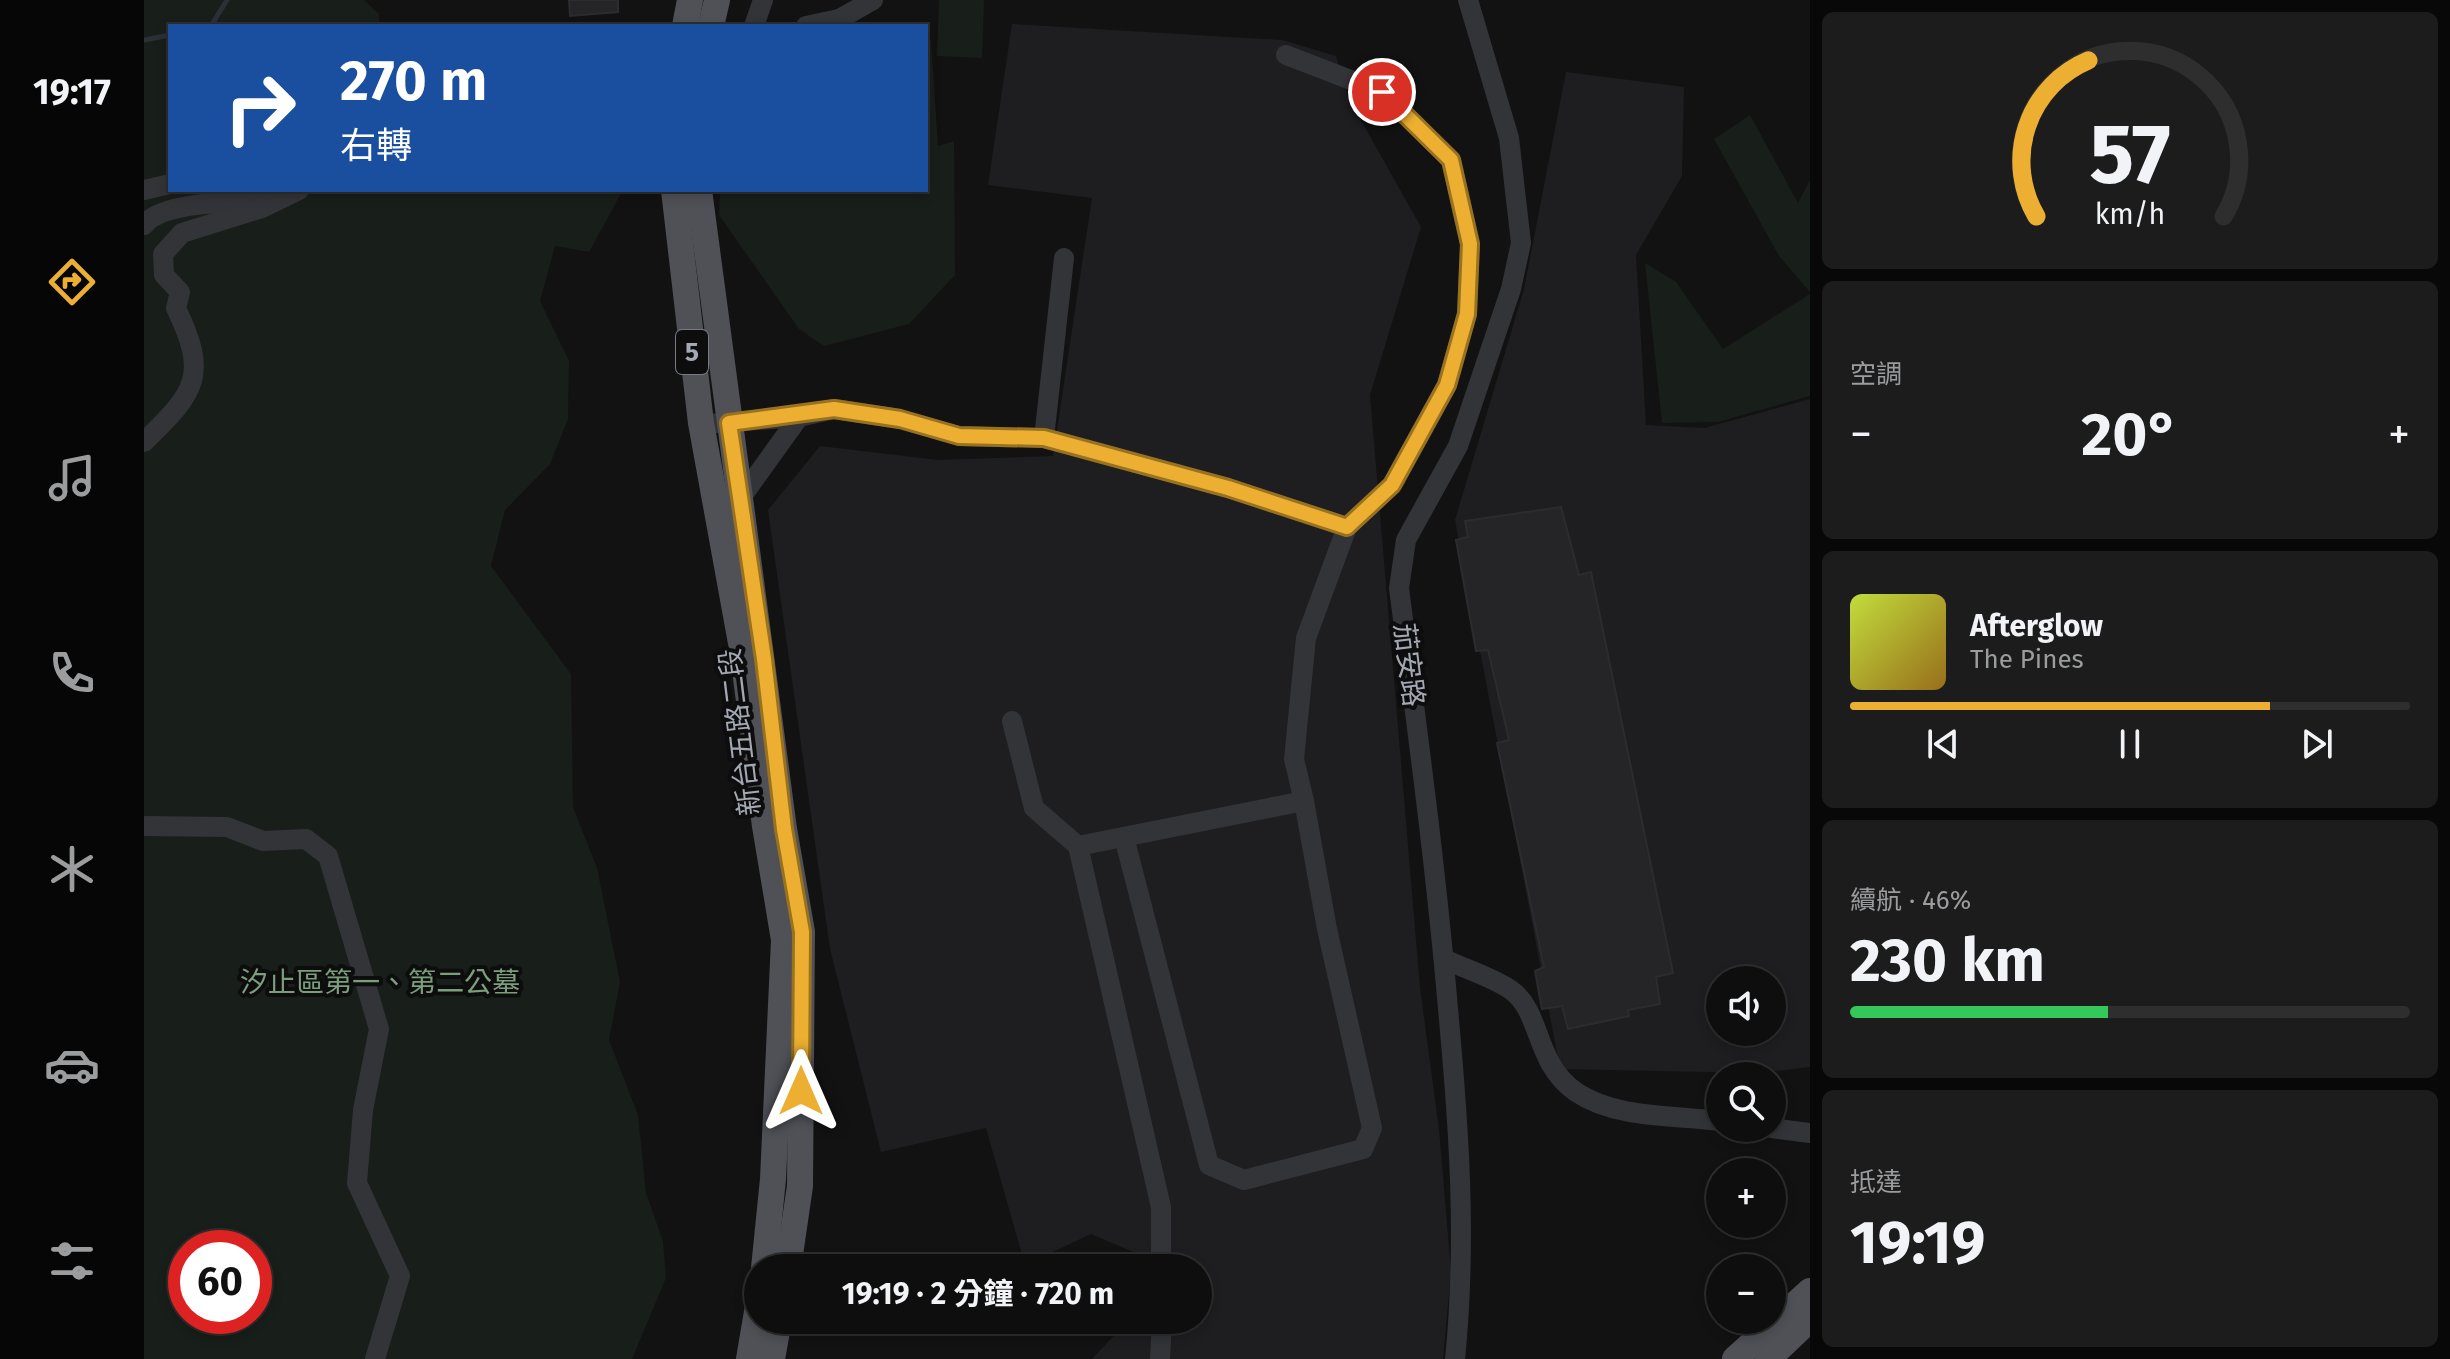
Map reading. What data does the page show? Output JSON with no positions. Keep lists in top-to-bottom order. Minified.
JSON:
{"streets":{"main road":["5","新台五路二段"],"street":["茄安路"]},"parks":["汐止區第一、第二公墓"],"page":{"tabs":"19:17","turn":["270 m","右轉"],"tile":["空調",["續航 · 46%","230 km"],["抵達","19:19"]],"heat":["−","20°","+"],"song":["Afterglow","The Pines"],"map_buttons":["+","−"],"limit":"60","trip":"19:19 · 2 分鐘 · 720 m","gauge":["57","km/h"]}}
